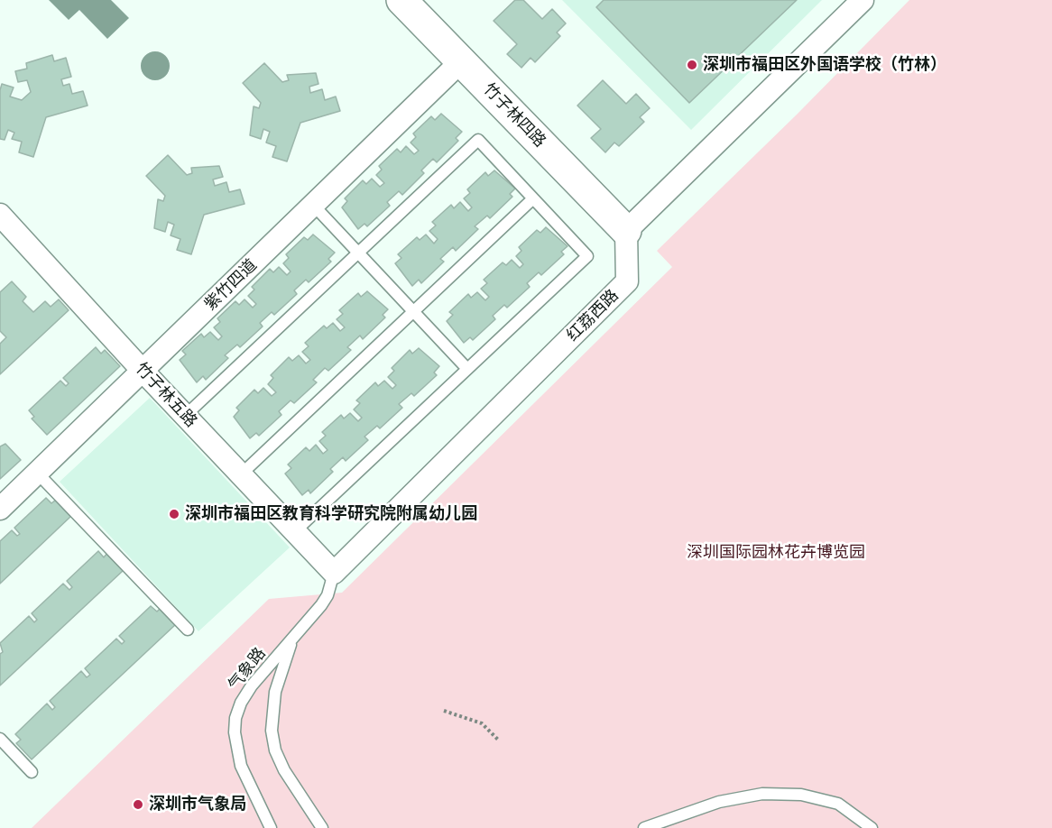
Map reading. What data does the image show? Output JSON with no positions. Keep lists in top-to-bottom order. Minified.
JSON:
{"streets":{"street":["竹子林四路","紫竹四道","红荔西路","竹子林五路"],"lane":["气象路"]},"crossings":[["竹子林四路","紫竹四道"],["竹子林四路","红荔西路"],["紫竹四道","竹子林五路"],["红荔西路","竹子林五路"],["红荔西路","气象路"],["竹子林五路","气象路"]],"parks":["深圳国际园林花卉博览园"],"places":["深圳市福田区外国语学校（竹林）","深圳市福田区教育科学研究院附属幼儿园","深圳市气象局"]}
